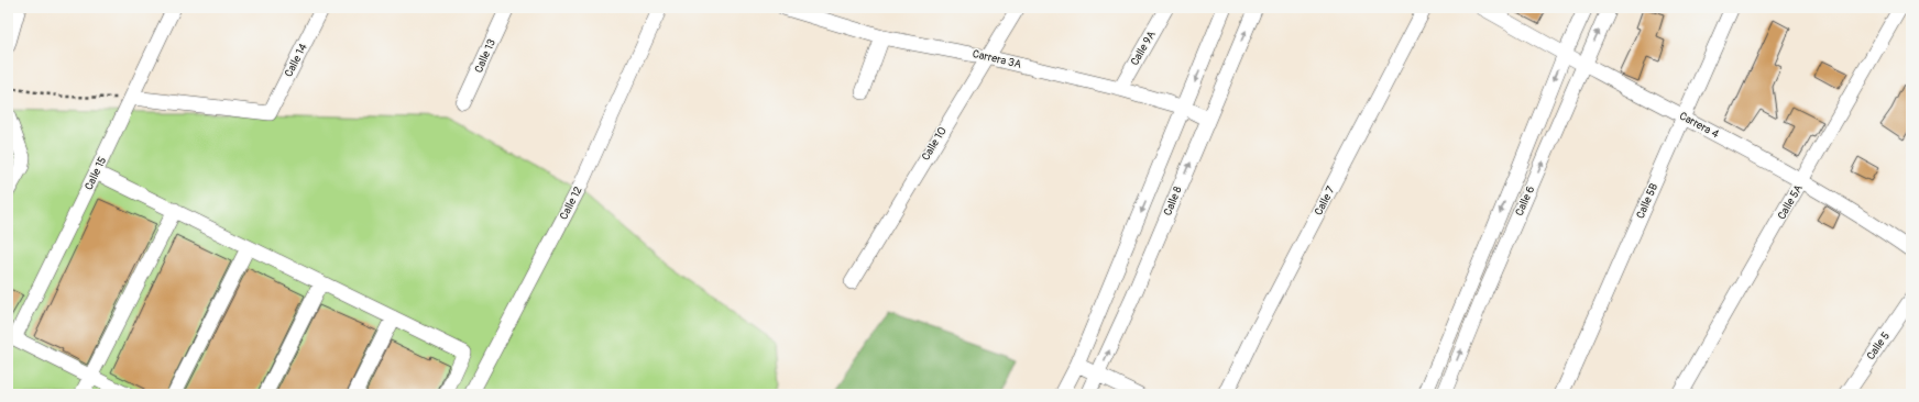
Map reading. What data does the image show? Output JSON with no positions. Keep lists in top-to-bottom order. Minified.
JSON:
{"streets":{"street":["Calle 9A","Calle 13","Carrera 3A","Calle 14","Carrera 4","Calle 10","Calle 15","Calle 8","Calle 7","Calle 6","Calle 5B","Calle 5A","Calle 12","Calle 5"]},"crossings":[["Calle 9A","Carrera 3A"],["Carrera 3A","Calle 10"],["Carrera 3A","Calle 8"],["Calle 14","Calle 15"],["Carrera 4","Calle 6"],["Carrera 4","Calle 5B"],["Carrera 4","Calle 5A"]]}
